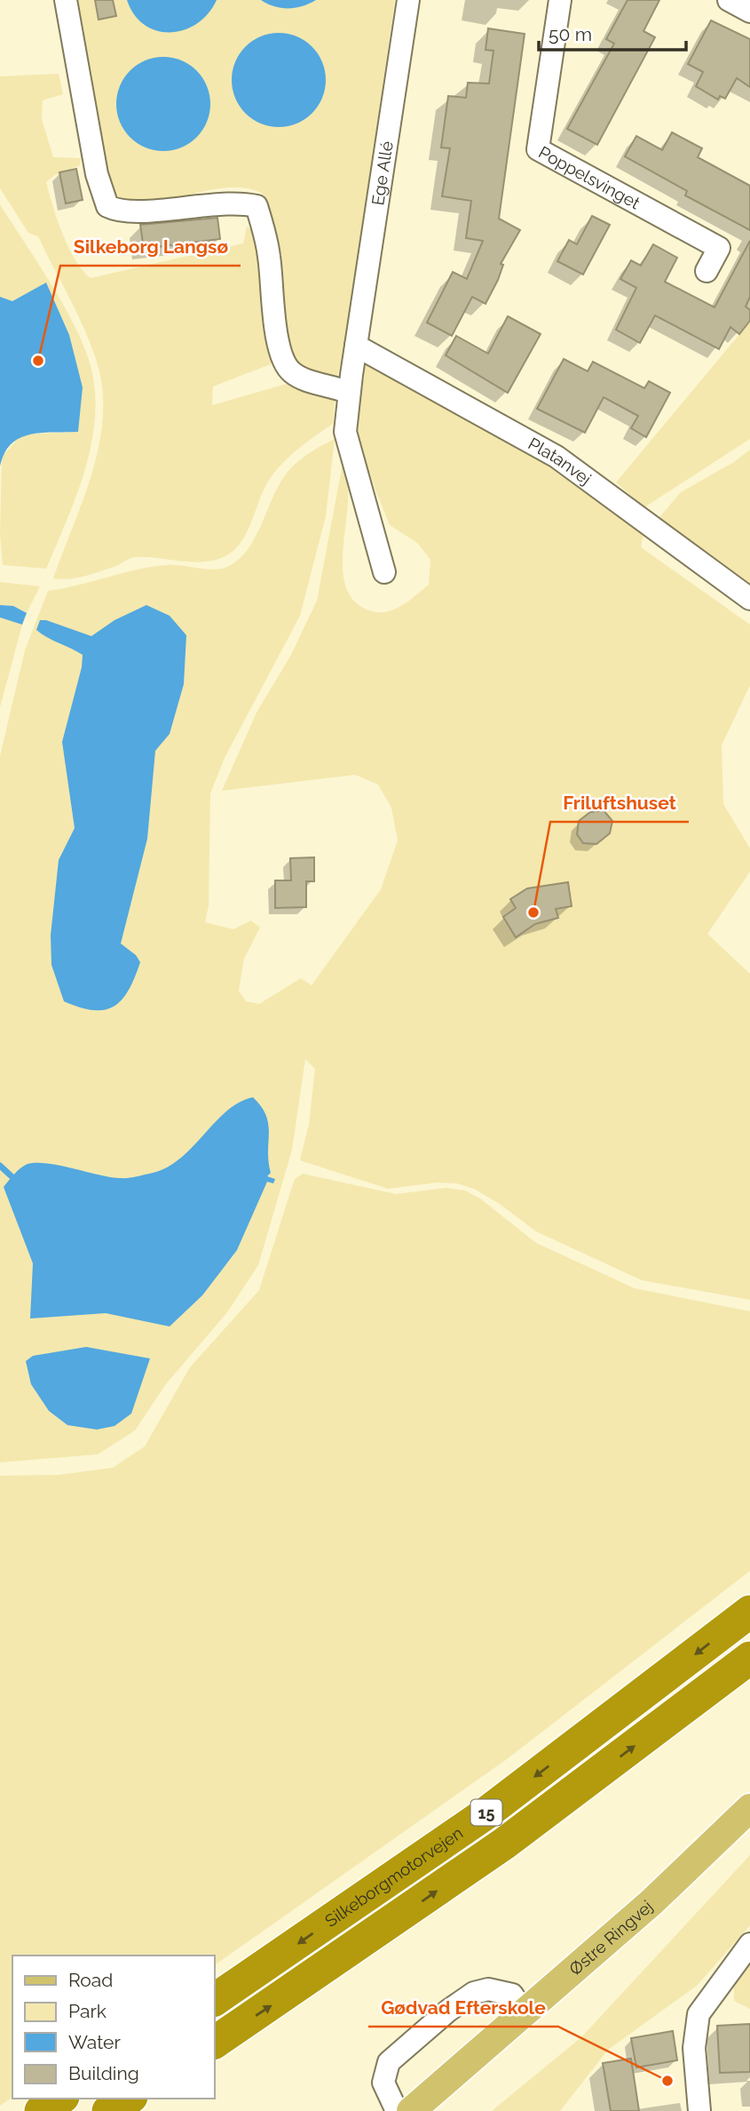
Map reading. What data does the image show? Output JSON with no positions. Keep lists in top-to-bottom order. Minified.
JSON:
{"streets":{"highway":["15","Silkeborgmotorvejen"],"main road":["Østre Ringvej"],"street":["Ege Allé","Poppelsvinget","Platanvej"]},"crossings":[["Ege Allé","Platanvej"]],"places":["Silkeborg Langsø","Friluftshuset","Gødvad Efterskole"],"legend":["Road","Park","Water","Building"],"scale_bar":"50 m"}
